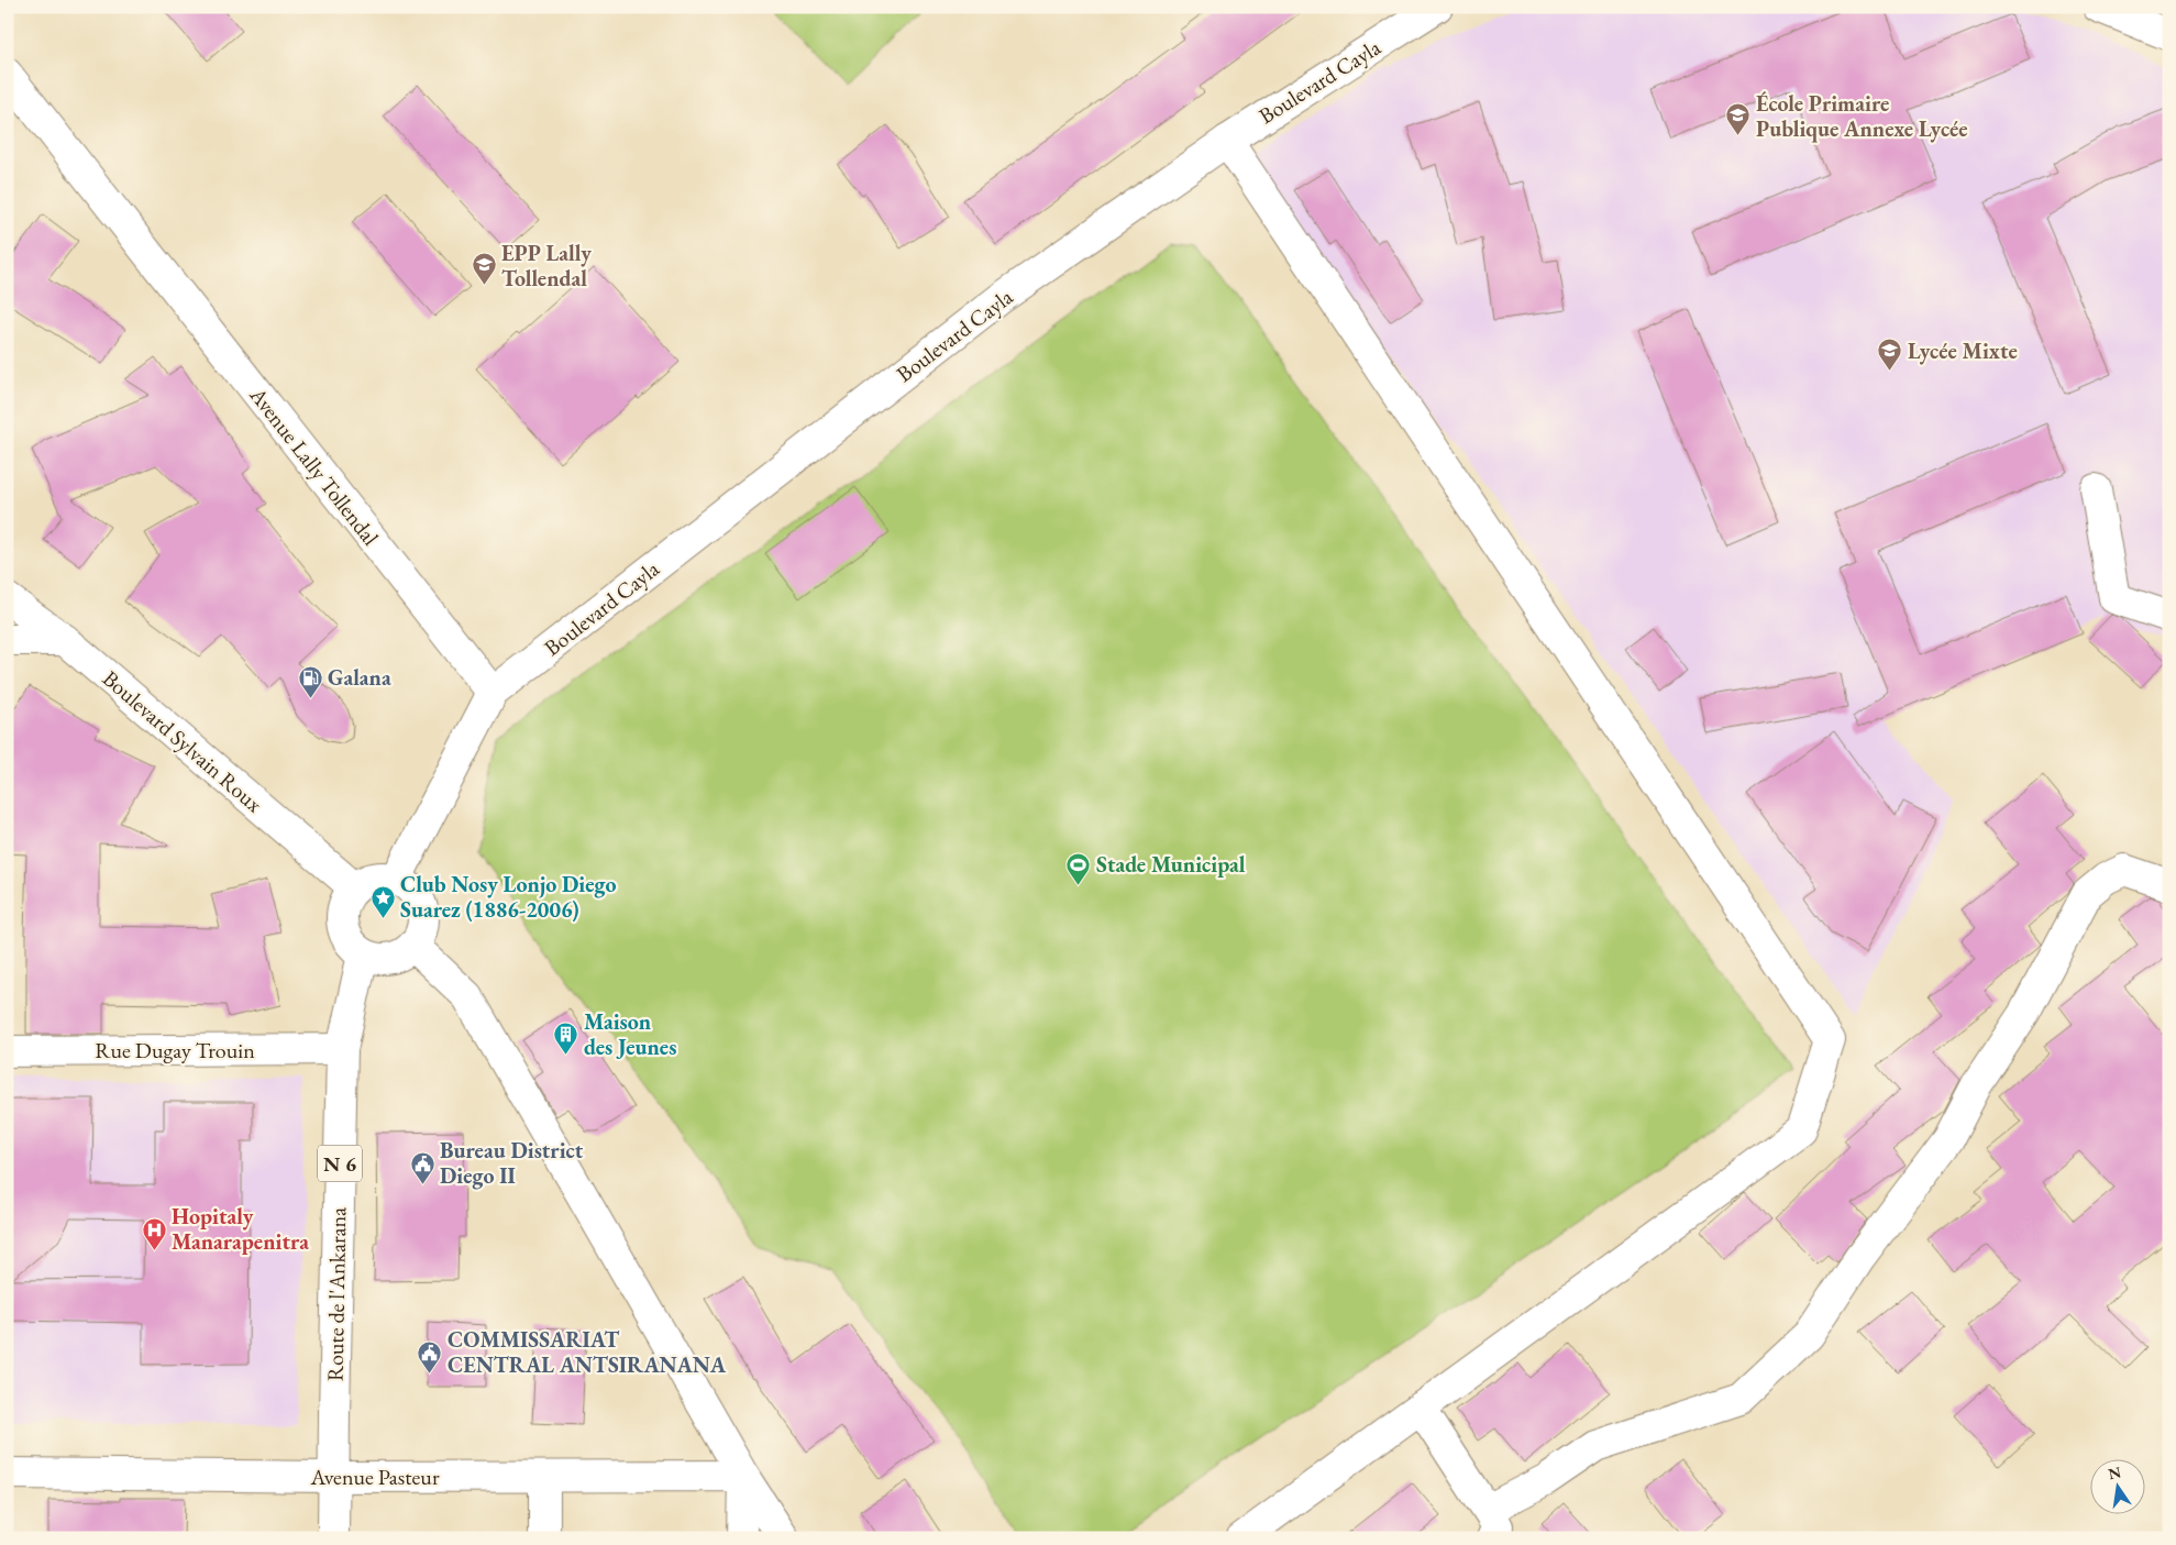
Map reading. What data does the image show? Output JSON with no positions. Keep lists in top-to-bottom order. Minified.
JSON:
{"streets":{"street":["Boulevard Cayla","Avenue Lally Tollendal","Boulevard Sylvain Roux","Rue Dugay Trouin","N 6","Route de l'Ankarana","Avenue Pasteur"]},"crossings":[["Boulevard Cayla","Avenue Lally Tollendal"],["Boulevard Sylvain Roux","Route de l'Ankarana"],["Rue Dugay Trouin","Route de l'Ankarana"],["Route de l'Ankarana","Avenue Pasteur"]],"places":{"school or university":["École Primaire Publique Annexe Lycée","EPP Lally Tollendal","Lycée Mixte"],"fuel station":["Galana"],"sports":["Stade Municipal"],"place":["Club Nosy Lonjo Diego Suarez (1886-2006)"],"building":["Maison des Jeunes"],"public building":["Bureau District Diego II","COMMISSARIAT CENTRAL ANTSIRANANA"],"hospital":["Hopitaly Manarapenitra"]},"north":"top"}
